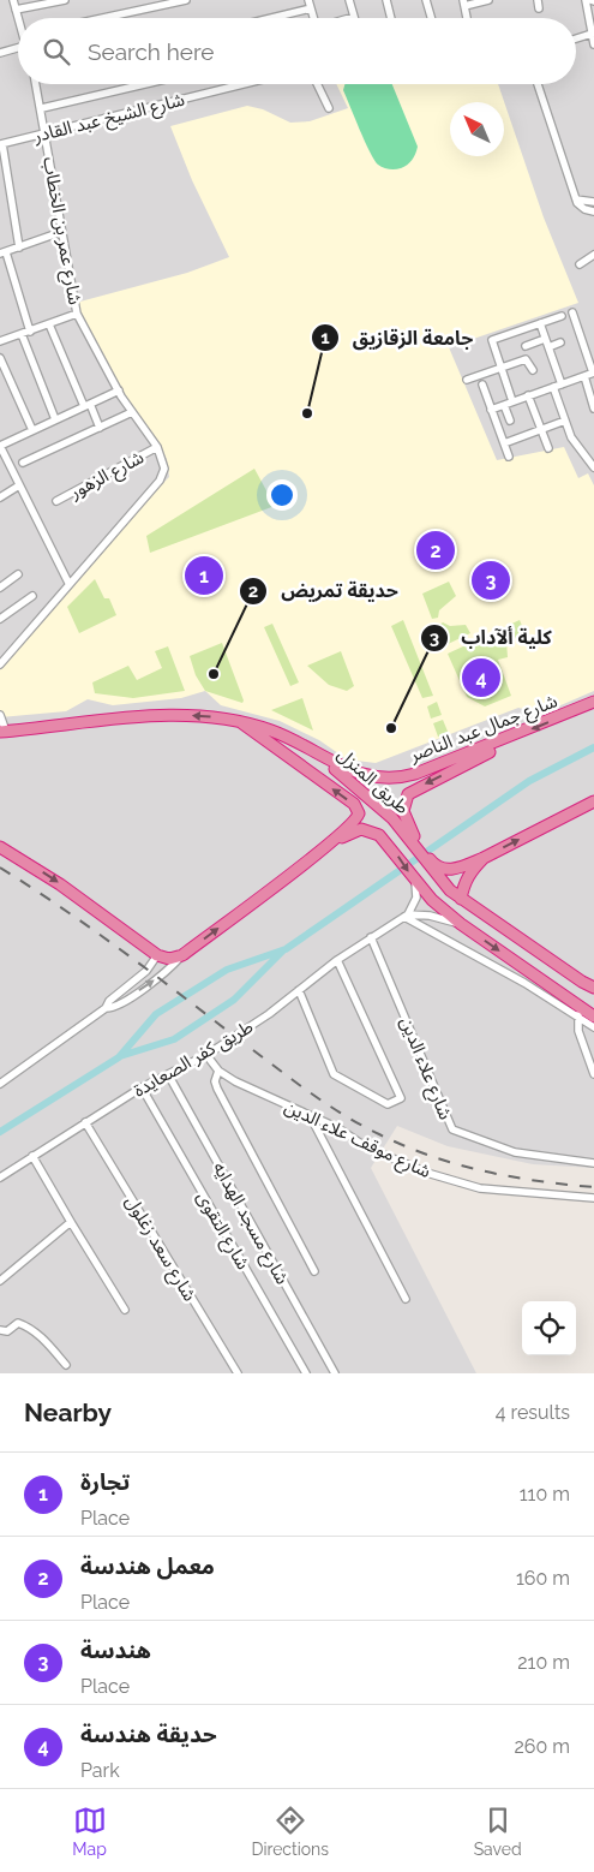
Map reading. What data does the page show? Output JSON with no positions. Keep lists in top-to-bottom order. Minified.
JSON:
{"streets":{"highway":["شارع جمال عبد الناصر","طريق المنزل"],"street":["شارع الشيخ عبد القادر","شارع عمر بن الخطاب","شارع الزهور","طريق كفر الصعايدة","شارع علاء الدين","شارع موقف علاء الدين","شارع مسجد الهدايه","شارع التقوى","شارع سعد زغلول"]},"crossings":[["شارع الشيخ عبد القادر","شارع عمر بن الخطاب"],["شارع عمر بن الخطاب","شارع الزهور"],["شارع جمال عبد الناصر","طريق المنزل"],["طريق كفر الصعايدة","شارع علاء الدين"],["طريق كفر الصعايدة","شارع موقف علاء الدين"],["طريق كفر الصعايدة","شارع مسجد الهدايه"],["طريق كفر الصعايدة","شارع التقوى"],["طريق كفر الصعايدة","شارع سعد زغلول"]],"places":["جامعة الزقازيق","حديقة تمريض","كلية ألآداب"],"north":"top left","page":{"search":"Search here","pins":["2","1","3","4"],"heading":["Nearby","4 results"],"list":[{"mark":"1","name":"تجارة","note":"Place","value":"110 m"},{"mark":"2","name":"معمل هندسة","note":"Place","value":"160 m"},{"mark":"3","name":"هندسة","note":"Place","value":"210 m"},{"mark":"4","name":"حديقة هندسة","note":"Park","value":"260 m"}],"nav":["Map","Directions","Saved"]}}
